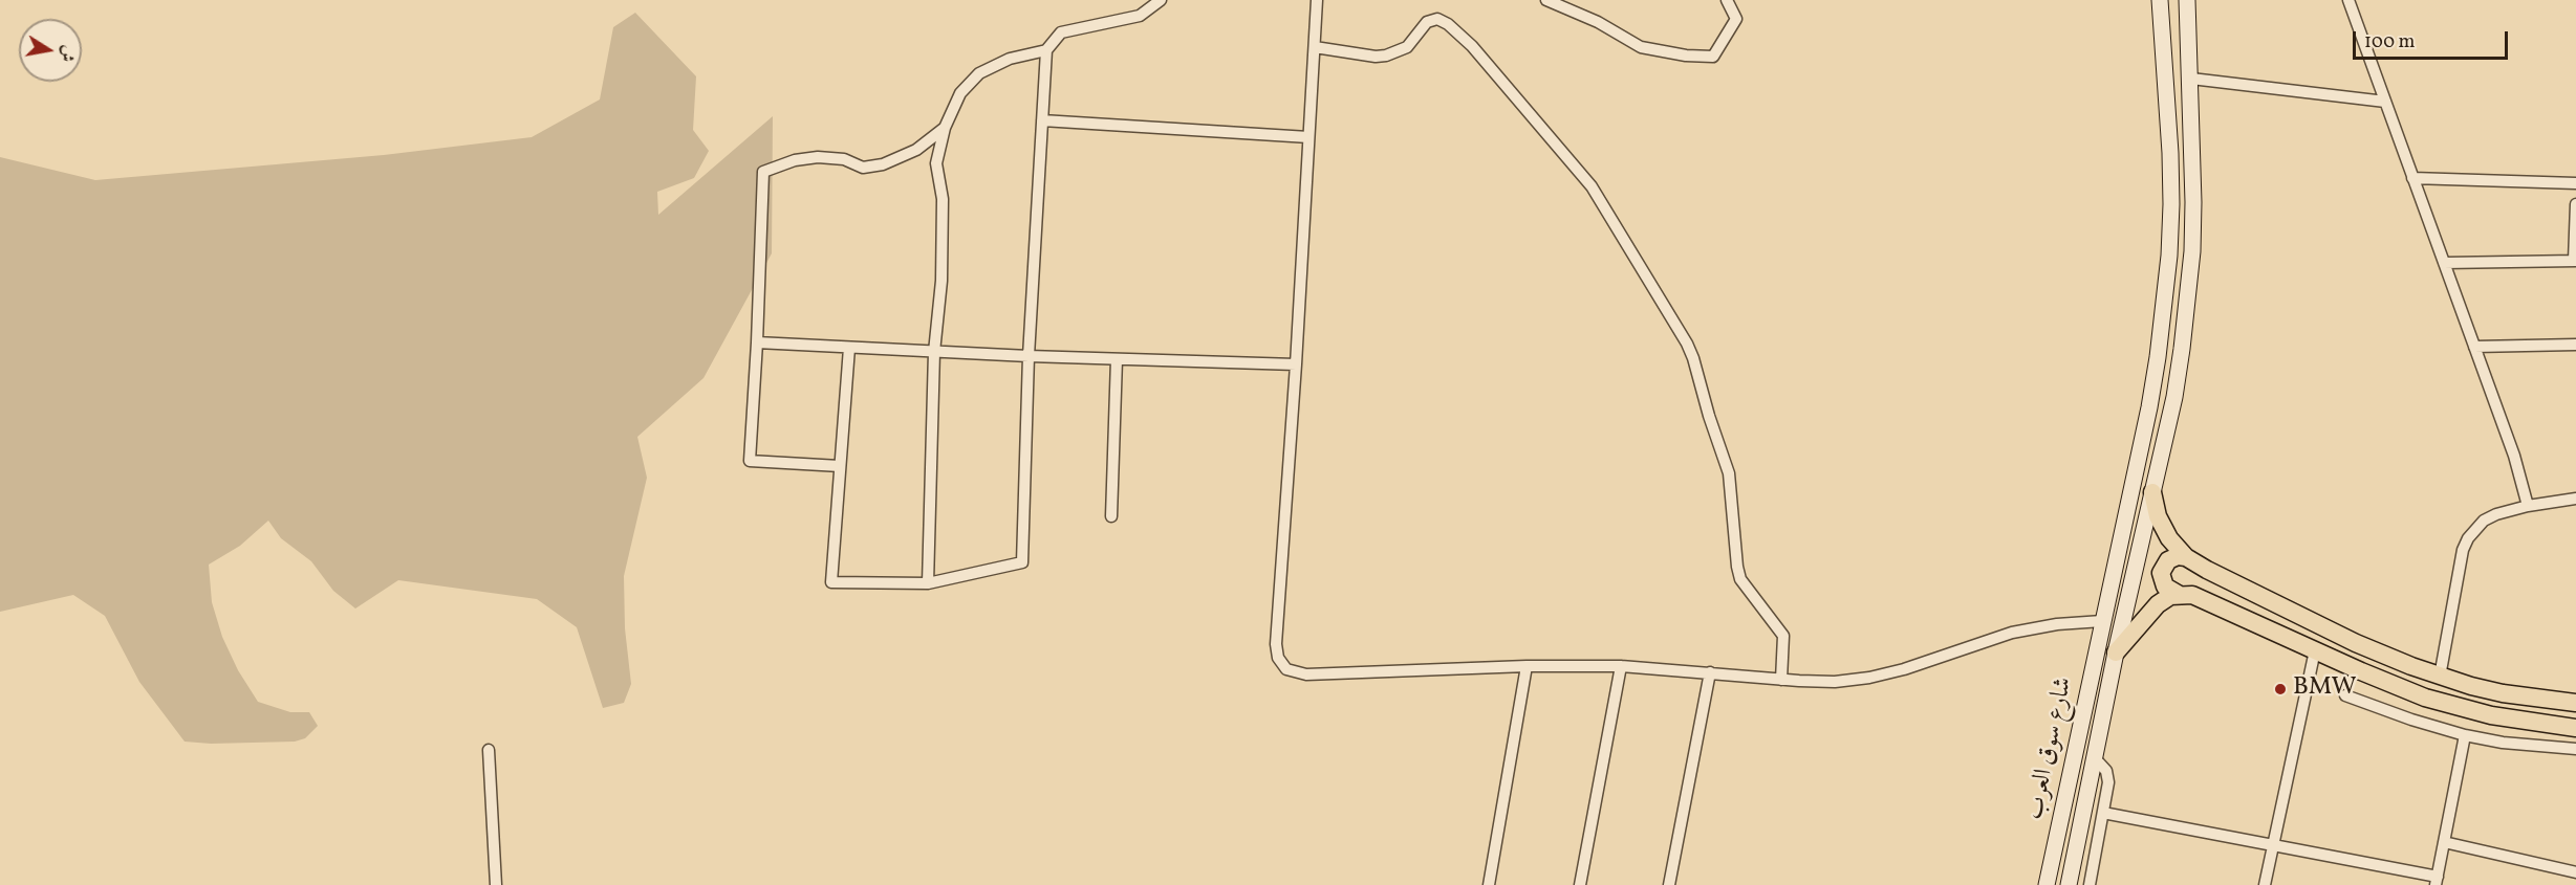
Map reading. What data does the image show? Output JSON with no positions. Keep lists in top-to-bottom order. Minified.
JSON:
{"streets":{"street":["شارع سوق العرب"]},"places":["BMW"],"scale_bar":"100 m","north":"right"}
